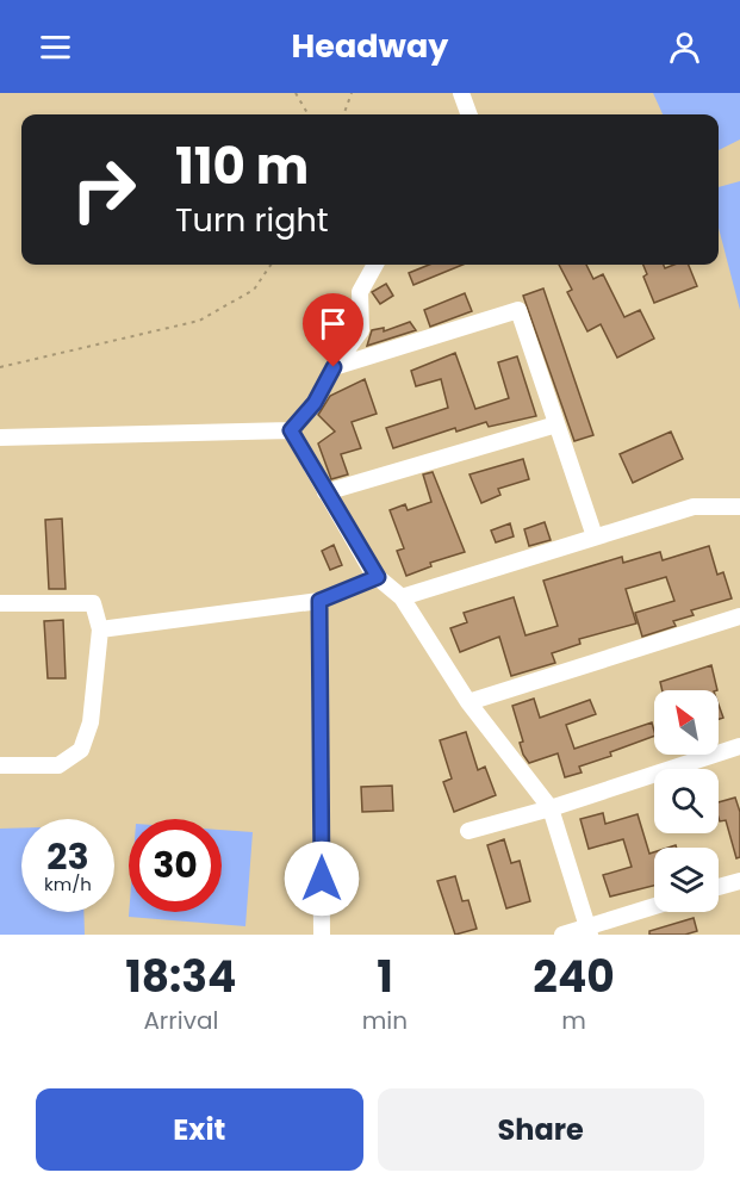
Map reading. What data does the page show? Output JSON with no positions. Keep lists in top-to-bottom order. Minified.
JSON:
{"north":"top left","page":{"header":"Headway","turn":["110 m","Turn right"],"speed":"23 km/h","limit":"30","eta":["18:34","Arrival","1","min","240","m"],"buttons":["Exit","Share"]}}
